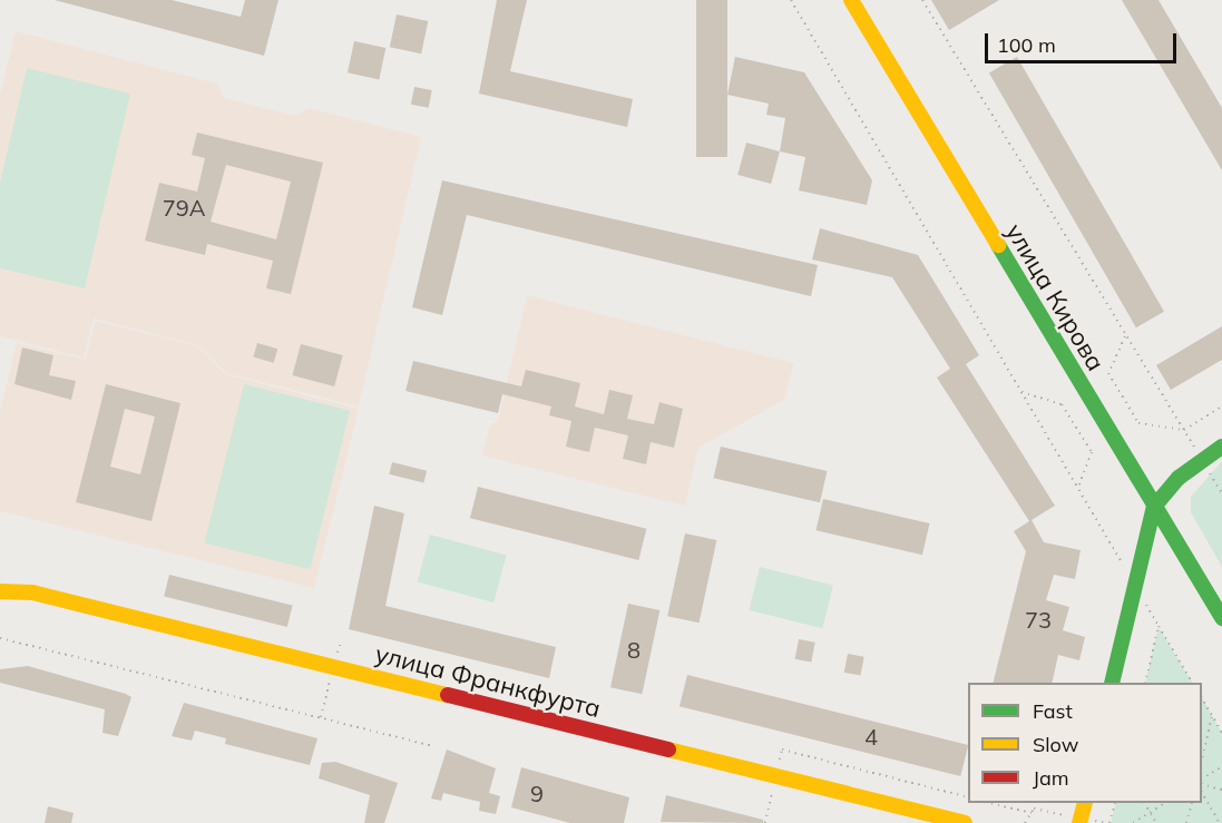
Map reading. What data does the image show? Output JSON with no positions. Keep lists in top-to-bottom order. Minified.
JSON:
{"streets":{"main road":["улица Кирова","улица Франкфурта"]},"house_numbers":["79А","73","8","4","9"],"legend":["Fast","Slow","Jam"],"scale_bar":"100 m"}
